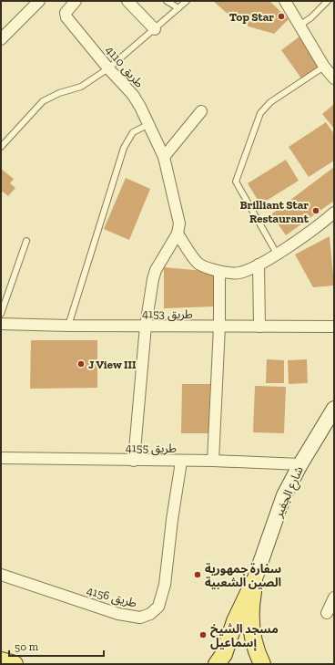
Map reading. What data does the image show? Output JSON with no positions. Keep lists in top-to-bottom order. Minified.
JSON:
{"streets":{"street":["طريق 4110","طريق 4153","طريق 4155","شارع الجفير","طريق 4156"]},"crossings":[["طريق 4155","شارع الجفير"],["طريق 4155","طريق 4156"]],"places":["Top Star","Brilliant Star Restaurant","J View III","سفارة جمهورية الصين الشعبية","مسجد الشيخ إسماعيل"],"scale_bar":"50 m"}
